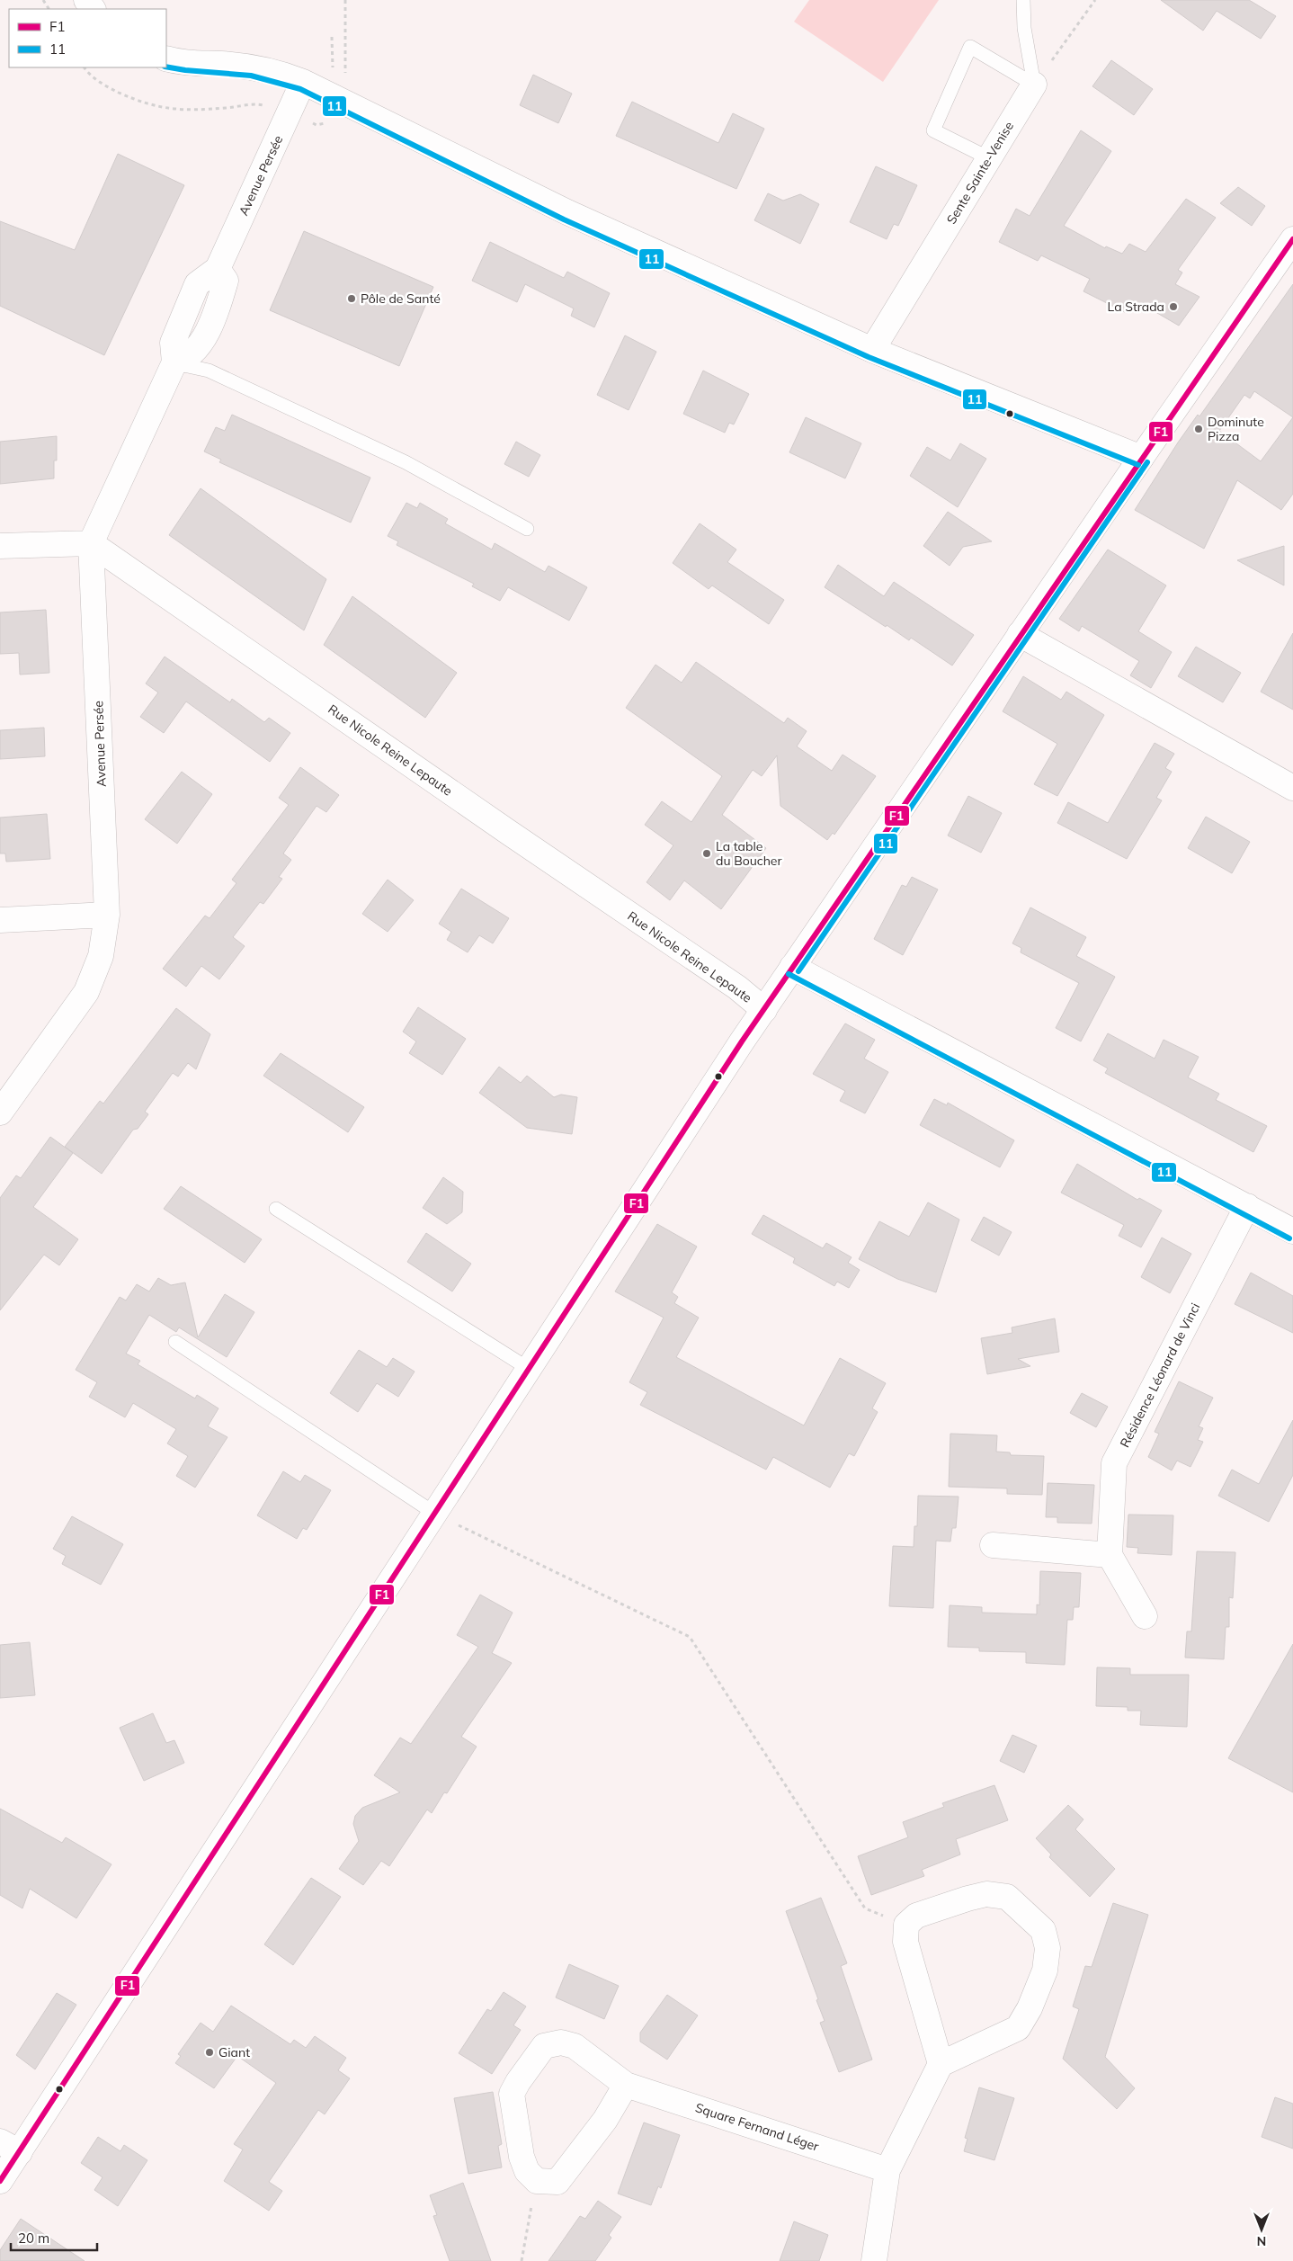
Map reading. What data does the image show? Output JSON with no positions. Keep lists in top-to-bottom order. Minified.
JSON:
{"streets":{"street":["Sente Sainte-Venise","Avenue Persée","Rue Nicole Reine Lepaute","Résidence Léonard de Vinci","Square Fernand Léger"]},"crossings":[["Avenue Persée","Rue Nicole Reine Lepaute"]],"places":["Pôle de Santé","La Strada","Dominute Pizza","La table du Boucher","Giant"],"lines":["transit line 11","transit line F1"],"legend":["F1","11"],"scale_bar":"20 m","north":"bottom"}
